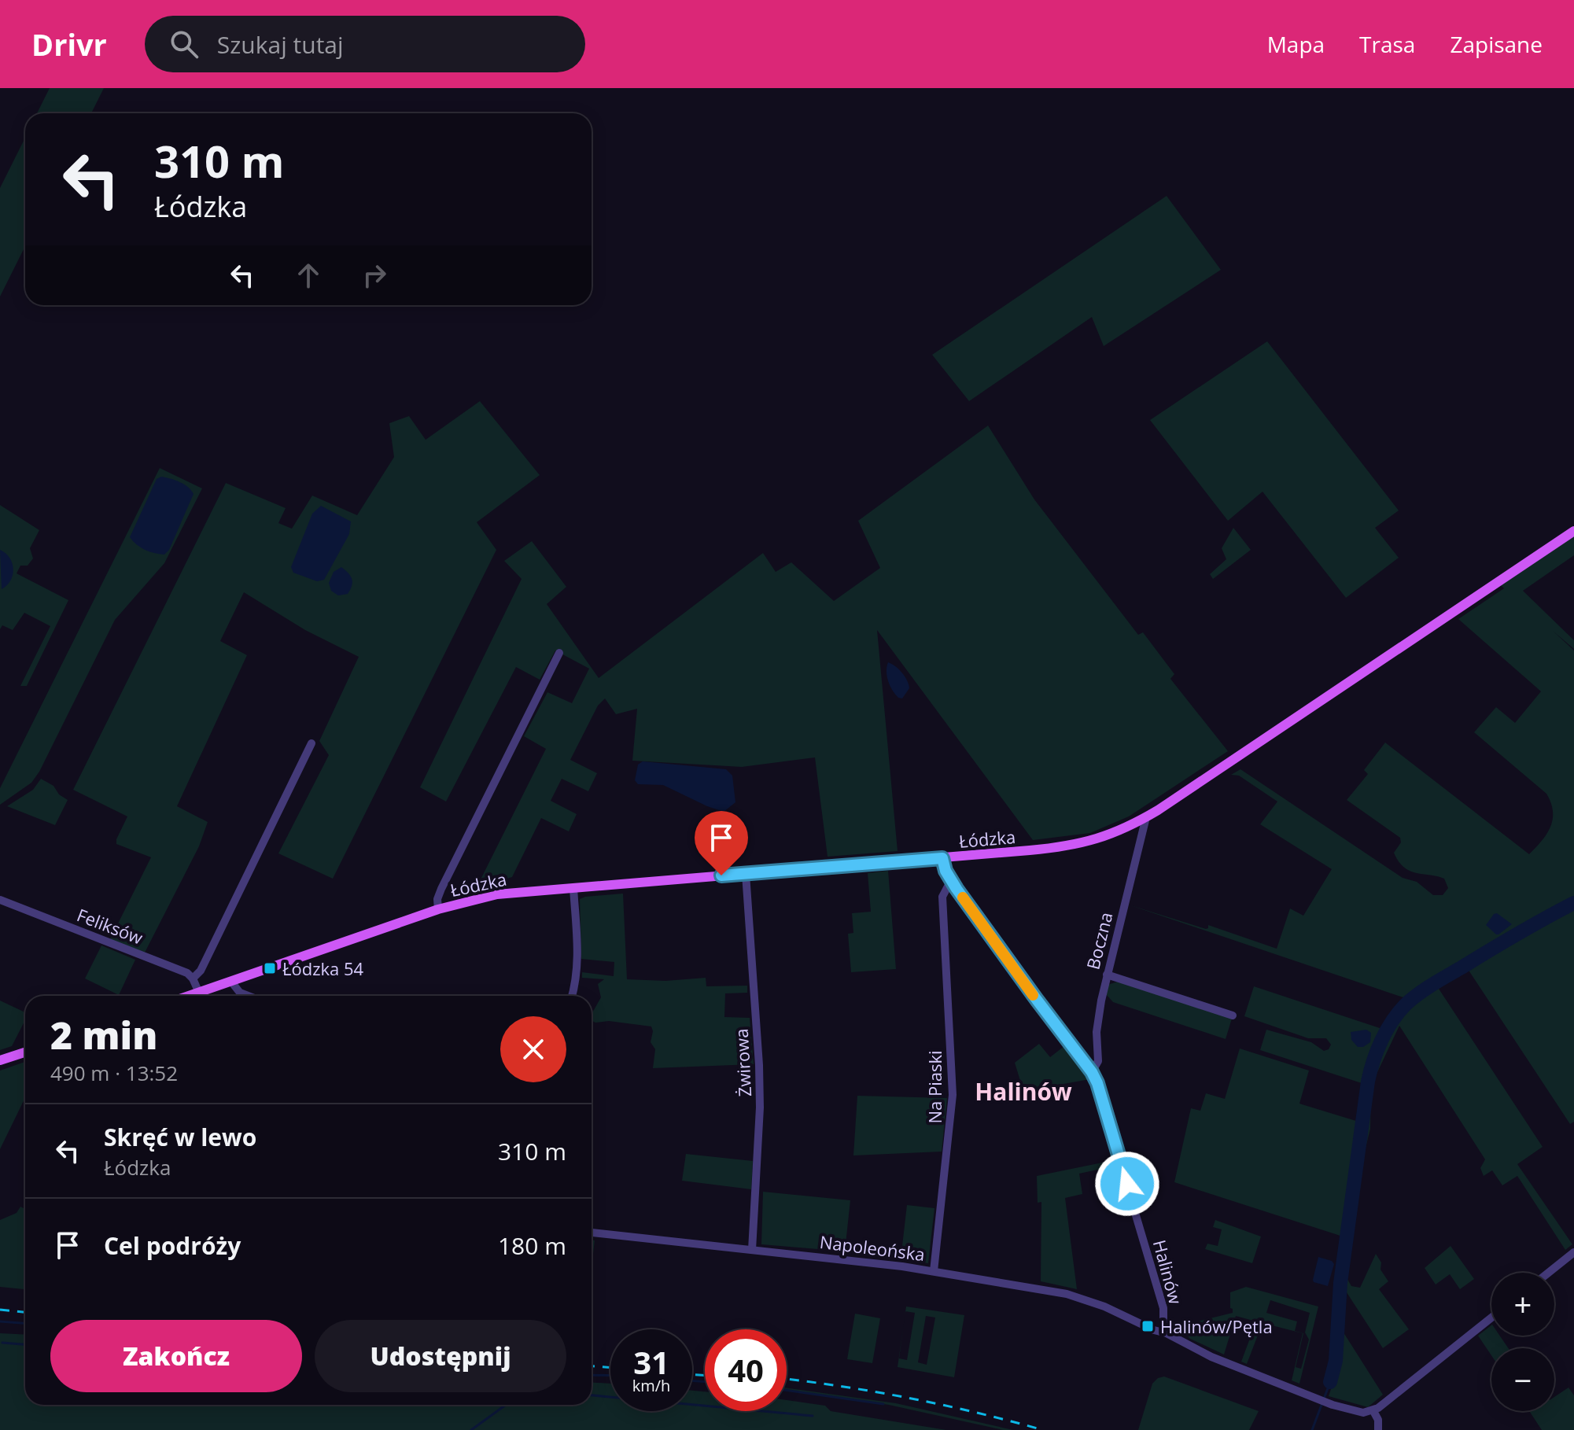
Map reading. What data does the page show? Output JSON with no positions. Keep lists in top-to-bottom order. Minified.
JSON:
{"streets":{"main road":["Łódzka"],"street":["Feliksów","Boczna","Żwirowa","Na Piaski","Napoleońska","Halinów"]},"crossings":[["Łódzka","Boczna"],["Łódzka","Żwirowa"],["Łódzka","Halinów"],["Boczna","Halinów"],["Żwirowa","Napoleońska"],["Na Piaski","Napoleońska"],["Na Piaski","Halinów"],["Napoleońska","Halinów"]],"districts":["Halinów"],"places":{"transit":["Łódzka 54","Halinów/Pętla"]},"page":{"header":"Drivr","search":"Szukaj tutaj","nav":["Mapa","Trasa","Zapisane"],"turn":["310 m","Łódzka"],"heading":["2 min","490 m · 13:52"],"list":[{"name":"Skręć w lewo","note":"Łódzka","value":"310 m"},{"name":"Cel podróży","value":"180 m"}],"map_buttons":["+","−"],"buttons":["Zakończ","Udostępnij"],"speed":"31 km/h","limit":"40"}}
